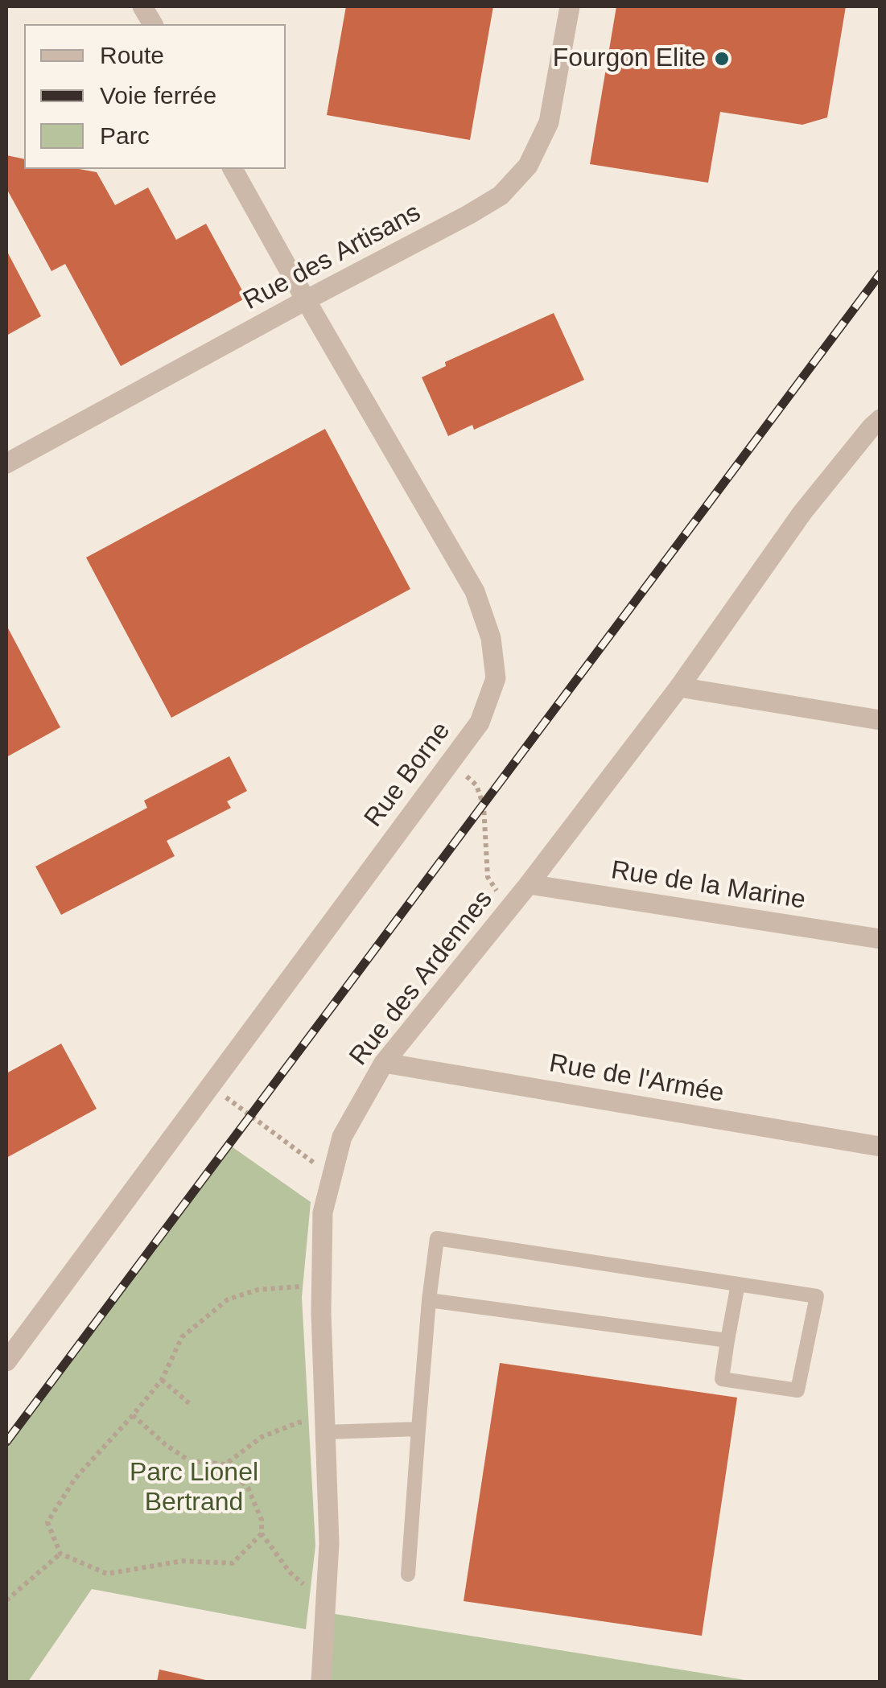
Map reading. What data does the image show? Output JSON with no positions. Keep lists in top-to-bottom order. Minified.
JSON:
{"streets":{"street":["Rue des Artisans","Rue Borne","Rue de la Marine","Rue des Ardennes","Rue de l'Armée"]},"crossings":[["Rue des Artisans","Rue Borne"],["Rue de la Marine","Rue des Ardennes"],["Rue des Ardennes","Rue de l'Armée"]],"parks":["Parc Lionel Bertrand"],"places":["Fourgon Elite"],"legend":["Route","Voie ferrée","Parc"]}
